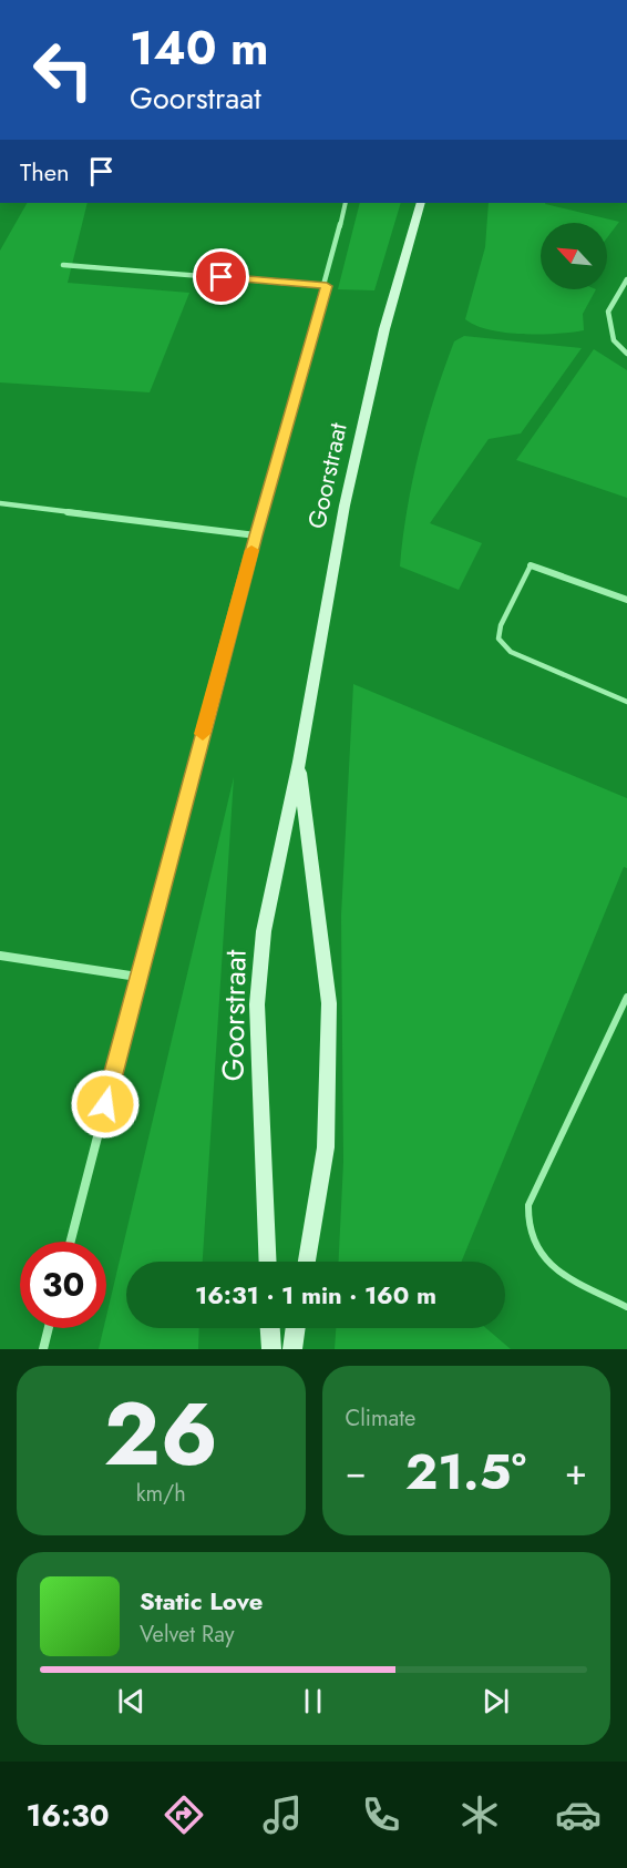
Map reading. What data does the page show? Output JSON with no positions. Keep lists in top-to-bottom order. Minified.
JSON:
{"streets":{"street":["Goorstraat"]},"north":"top left","page":{"turn":["140 m","Goorstraat"],"then":"Then","limit":"30","trip":"16:31 · 1 min · 160 m","tile":[["26","km/h"],"Climate"],"heat":["−","21.5°","+"],"song":["Static Love","Velvet Ray"],"tabs":"16:30"}}
